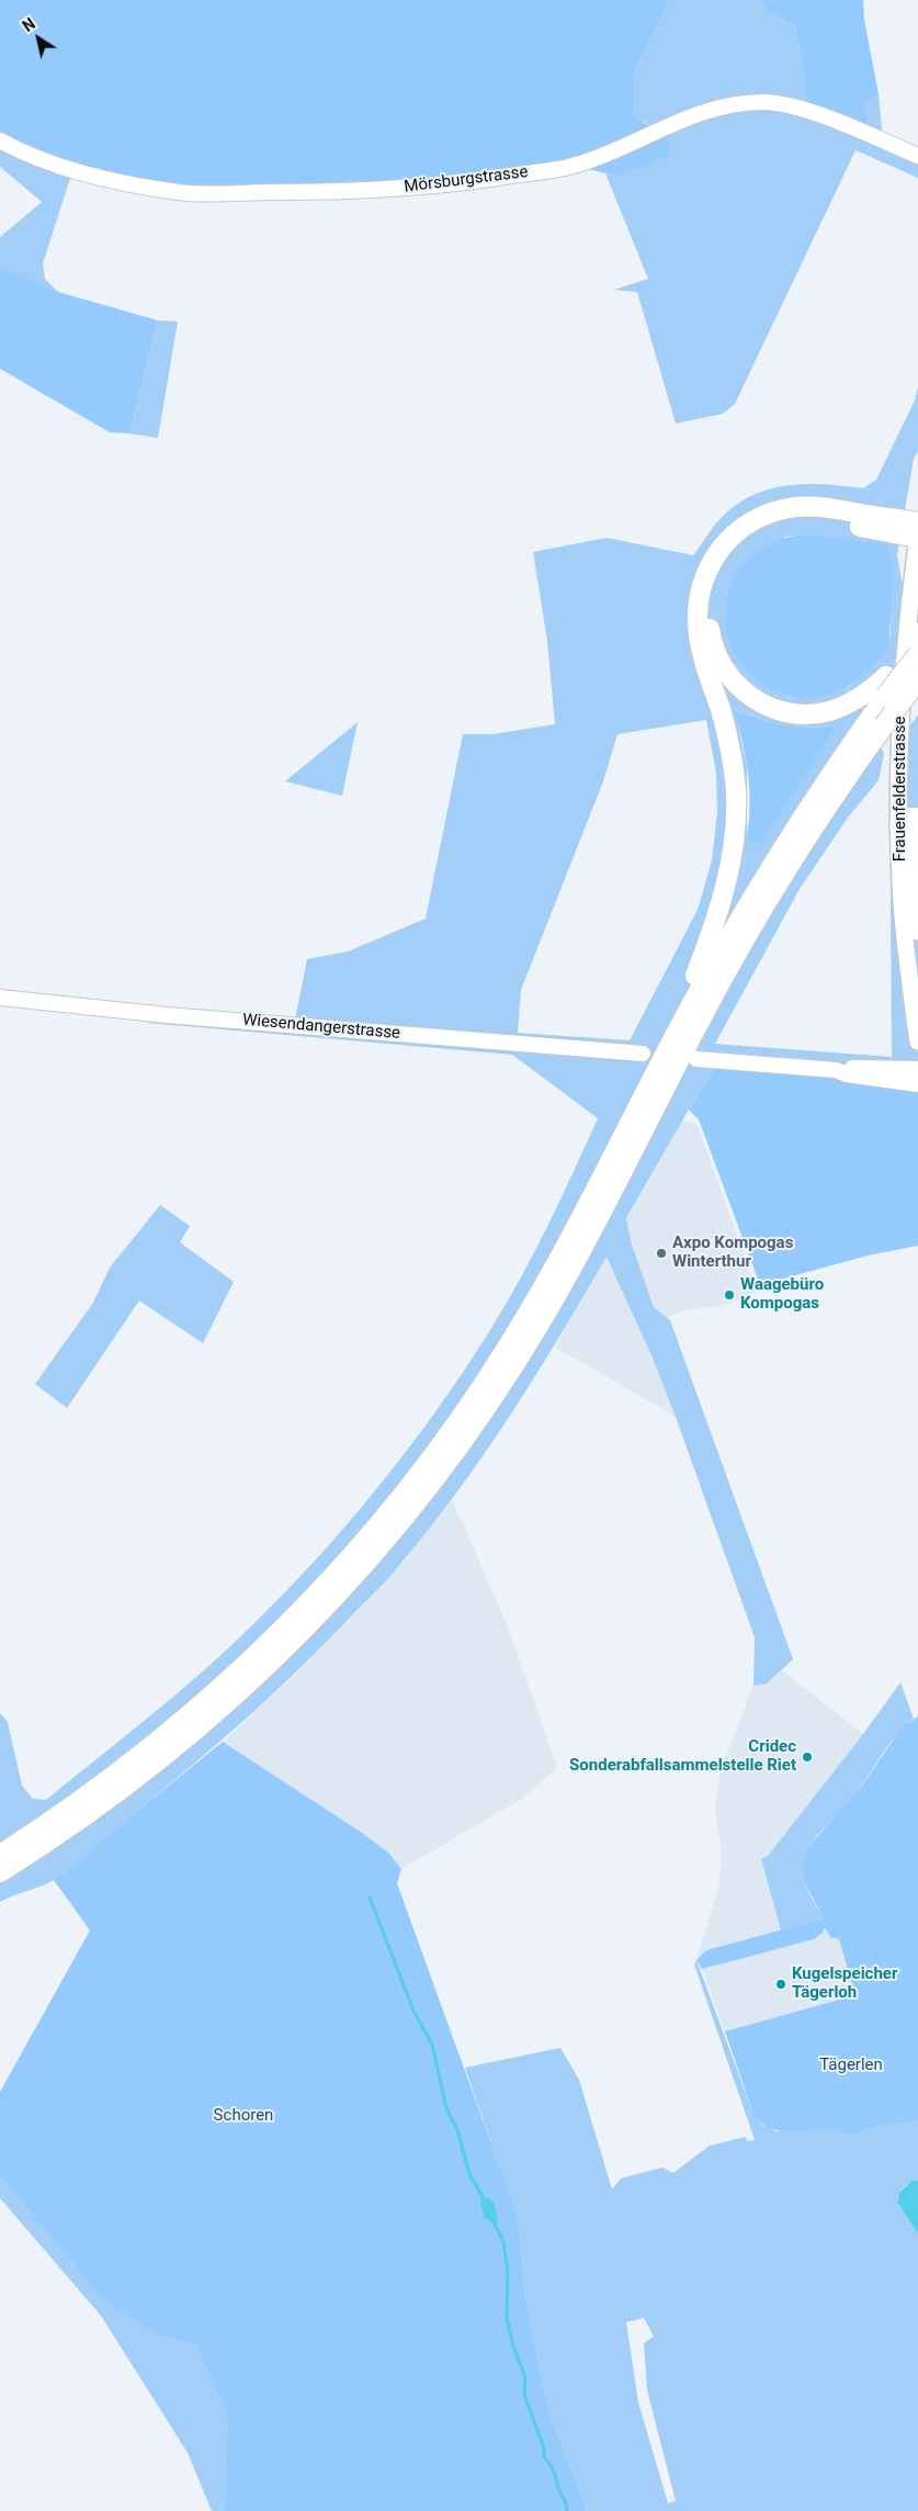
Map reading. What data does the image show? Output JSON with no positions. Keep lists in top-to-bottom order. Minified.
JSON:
{"streets":{"main road":["Mörsburgstrasse","Frauenfelderstrasse","Wiesendangerstrasse"]},"parks":["Tägerlen","Schoren"],"places":["Axpo Kompogas Winterthur","Waagebüro Kompogas","Cridec Sonderabfallsammelstelle Riet","Kugelspeicher Tägerloh"],"north":"top left"}
